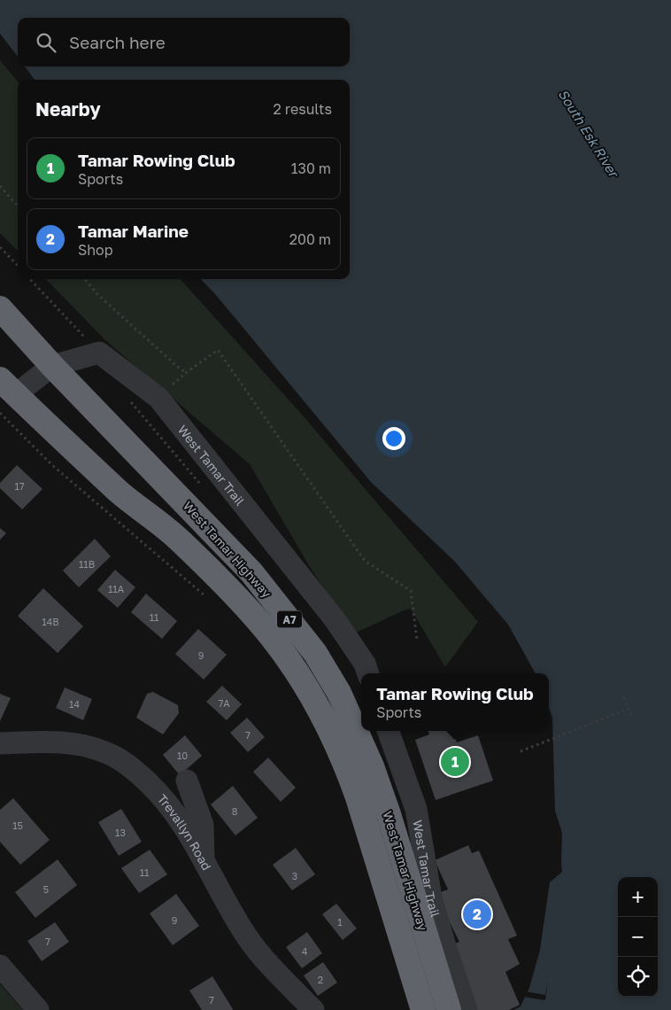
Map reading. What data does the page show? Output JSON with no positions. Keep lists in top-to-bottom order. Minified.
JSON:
{"streets":{"highway":["West Tamar Highway","A7"],"street":["West Tamar Trail","Trevallyn Road"]},"water":["South Esk River"],"house_numbers":["17","11B","11A","11","14B","9","7A","14","7","10","8","15","13","11","3","5","9","1","7","4","2","7"],"page":{"search":"Search here","heading":["Nearby","2 results"],"list":[{"mark":"1","name":"Tamar Rowing Club","note":"Sports","value":"130 m"},{"mark":"2","name":"Tamar Marine","note":"Shop","value":"200 m"}],"popup":["Tamar Rowing Club","Sports"],"pins":["1","2"],"map_buttons":["+","−"]}}
